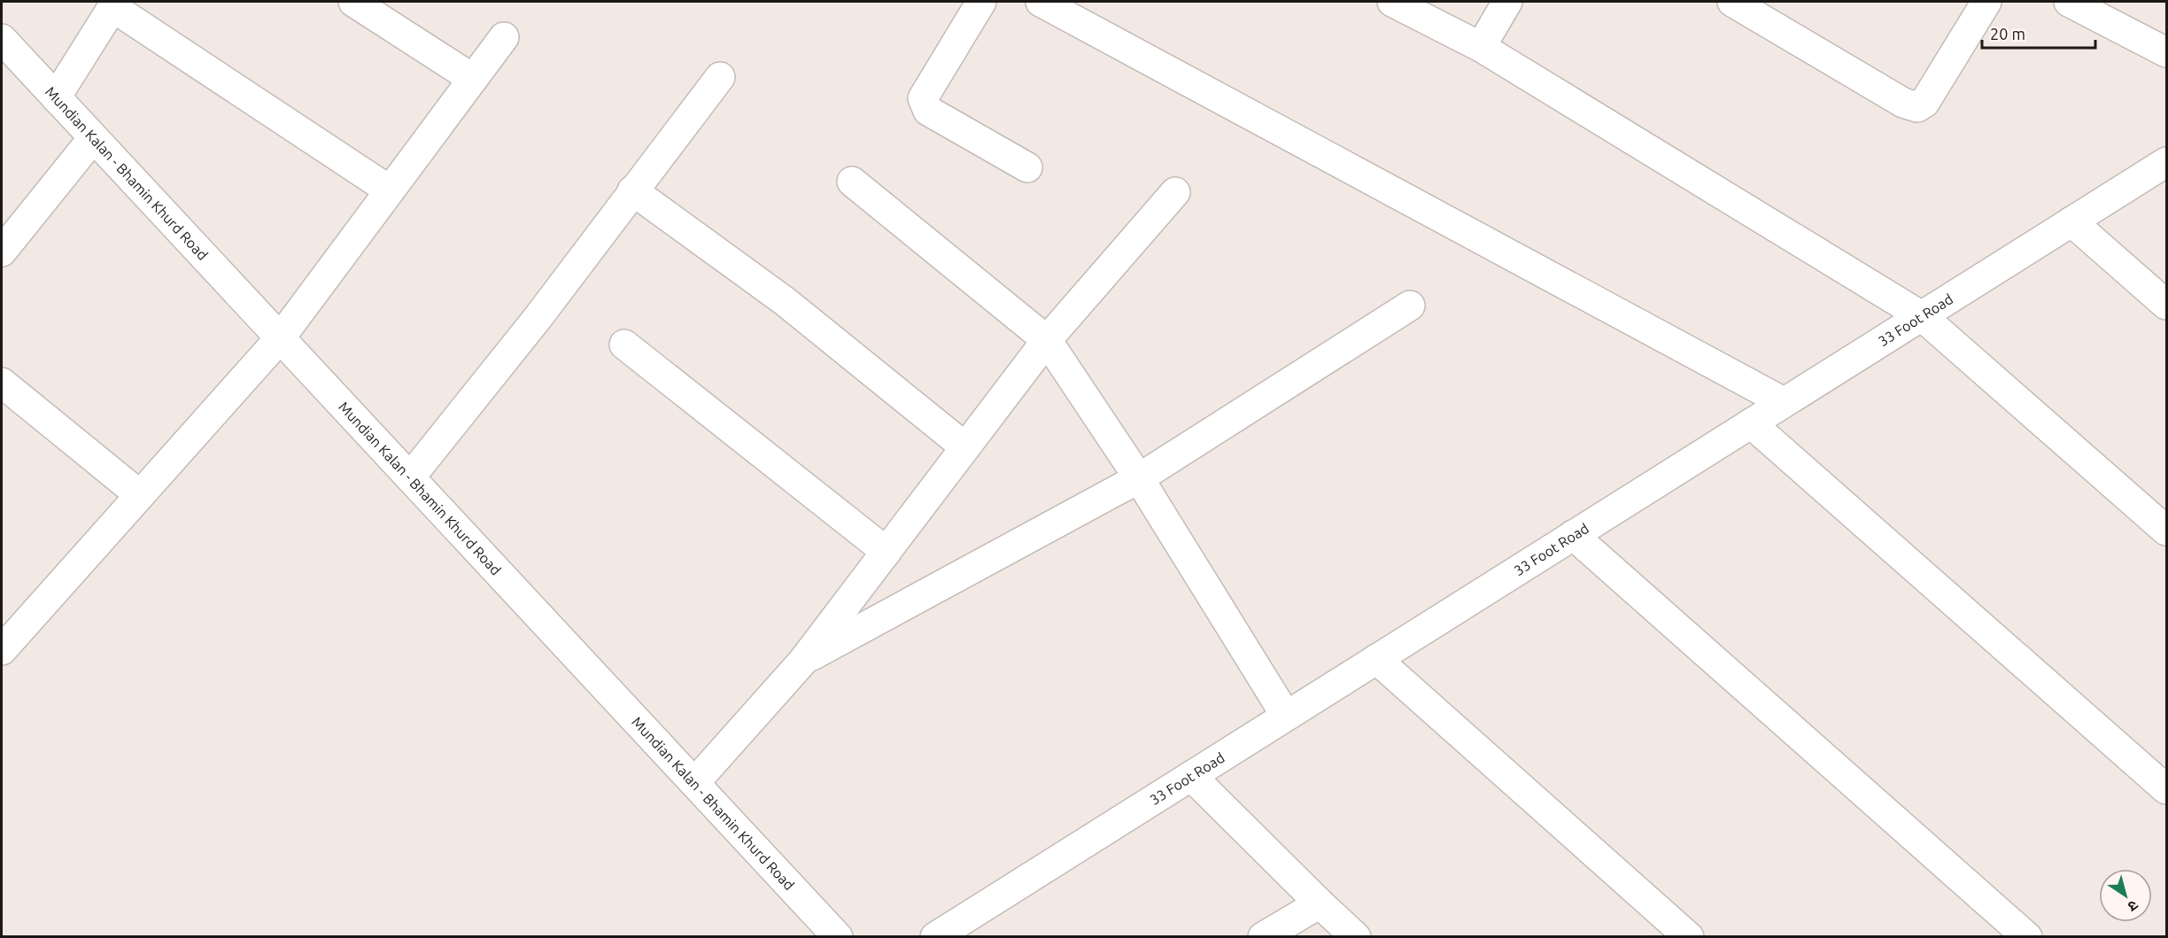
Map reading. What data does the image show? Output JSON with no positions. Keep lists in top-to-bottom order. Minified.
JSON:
{"streets":{"street":["Mundian Kalan - Bhamin Khurd Road","33 Foot Road"]},"scale_bar":"20 m","north":"bottom right"}
